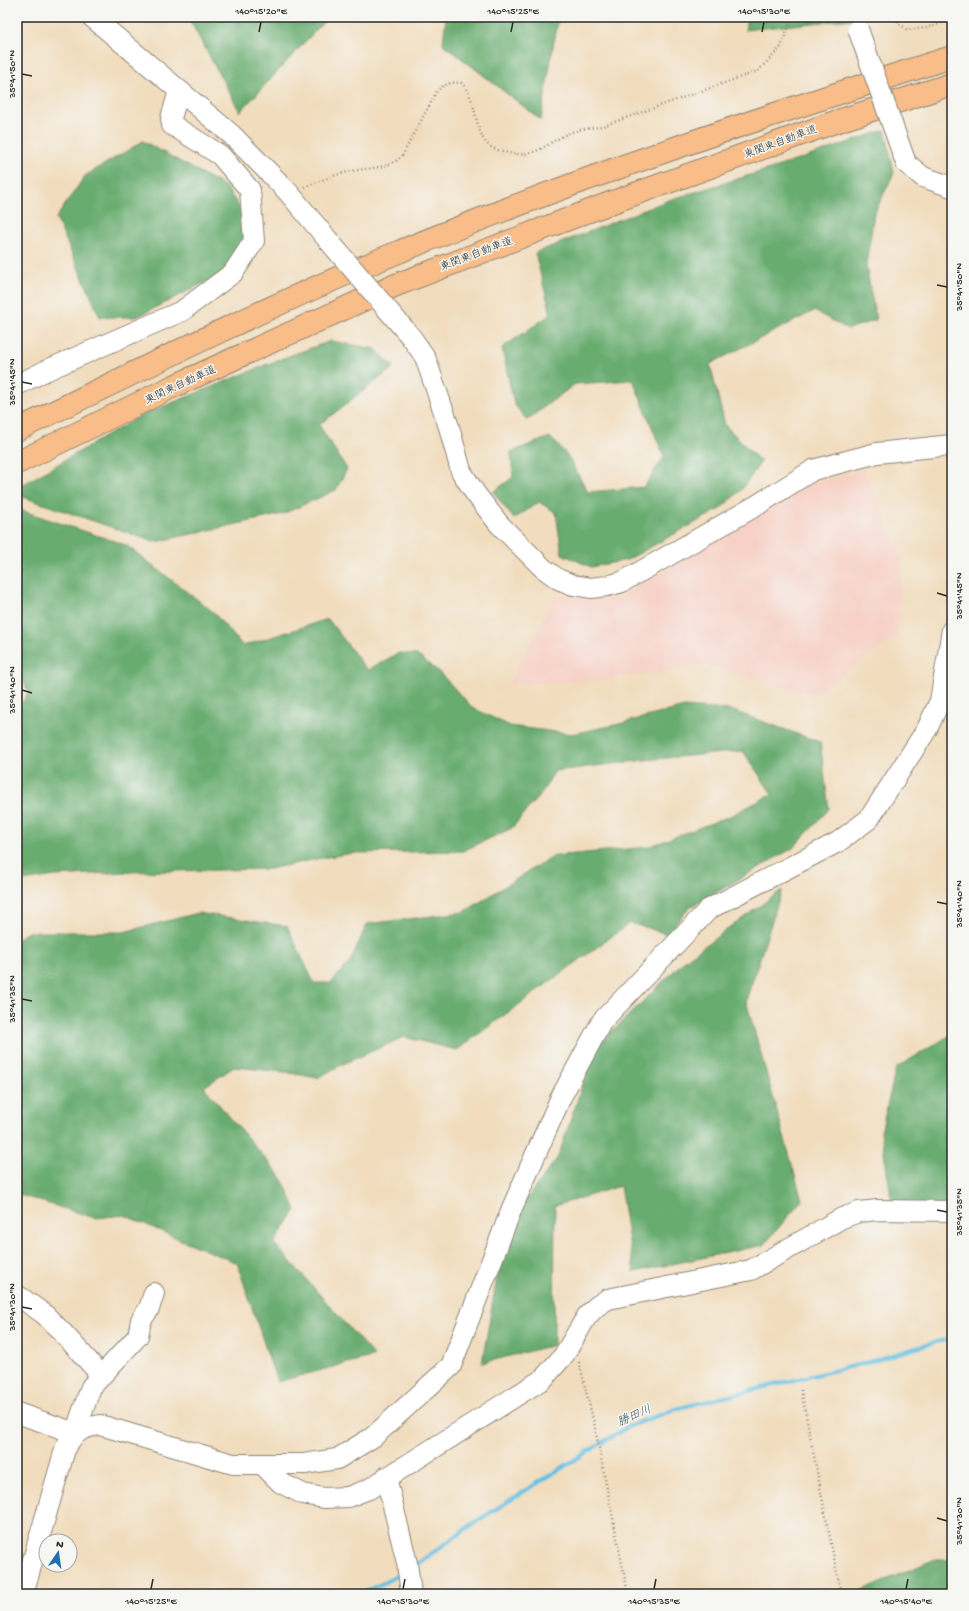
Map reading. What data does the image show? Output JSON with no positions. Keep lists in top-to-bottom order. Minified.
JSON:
{"streets":{"highway":["東関東自動車道"]},"water":["勝田川"],"north":"top","coordinates":["140°15'20\"E","140°15'25\"E","140°15'30\"E","35°41'50\"N","35°41'45\"N","35°41'40\"N","35°41'35\"N","35°41'30\"N","140°15'35\"E","140°15'40\"E"]}
